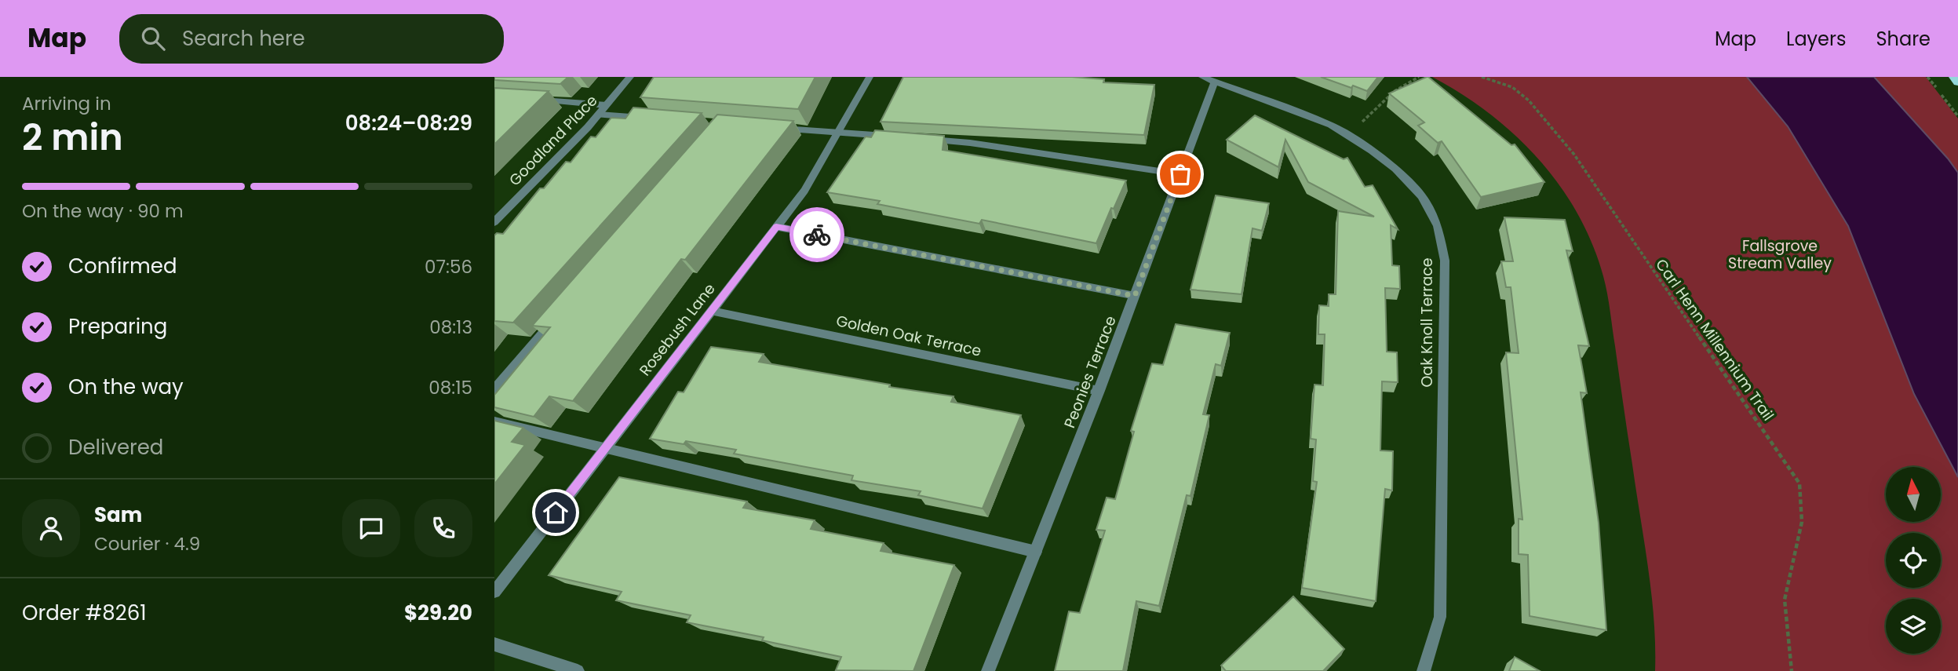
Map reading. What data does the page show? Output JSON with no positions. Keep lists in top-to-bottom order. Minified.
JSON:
{"streets":{"street":["Goodland Place","Oak Knoll Terrace","Rosebush Lane","Golden Oak Terrace","Peonies Terrace"],"path":["Carl Henn Millennium Trail"]},"crossings":[["Oak Knoll Terrace","Peonies Terrace"],["Rosebush Lane","Golden Oak Terrace"],["Golden Oak Terrace","Peonies Terrace"]],"parks":["Fallsgrove Stream Valley"],"north":"top","page":{"header":"Map","search":"Search here","nav":["Map","Layers","Share"],"heading":["2 min","Arriving in","08:24–08:29"],"panel":["Sam","Courier · 4.9","Order #8261","$29.20"],"bar":"On the way · 90 m","list":[["Confirmed","07:56"],["Preparing","08:13"],["On the way","08:15"],"Delivered"]}}
